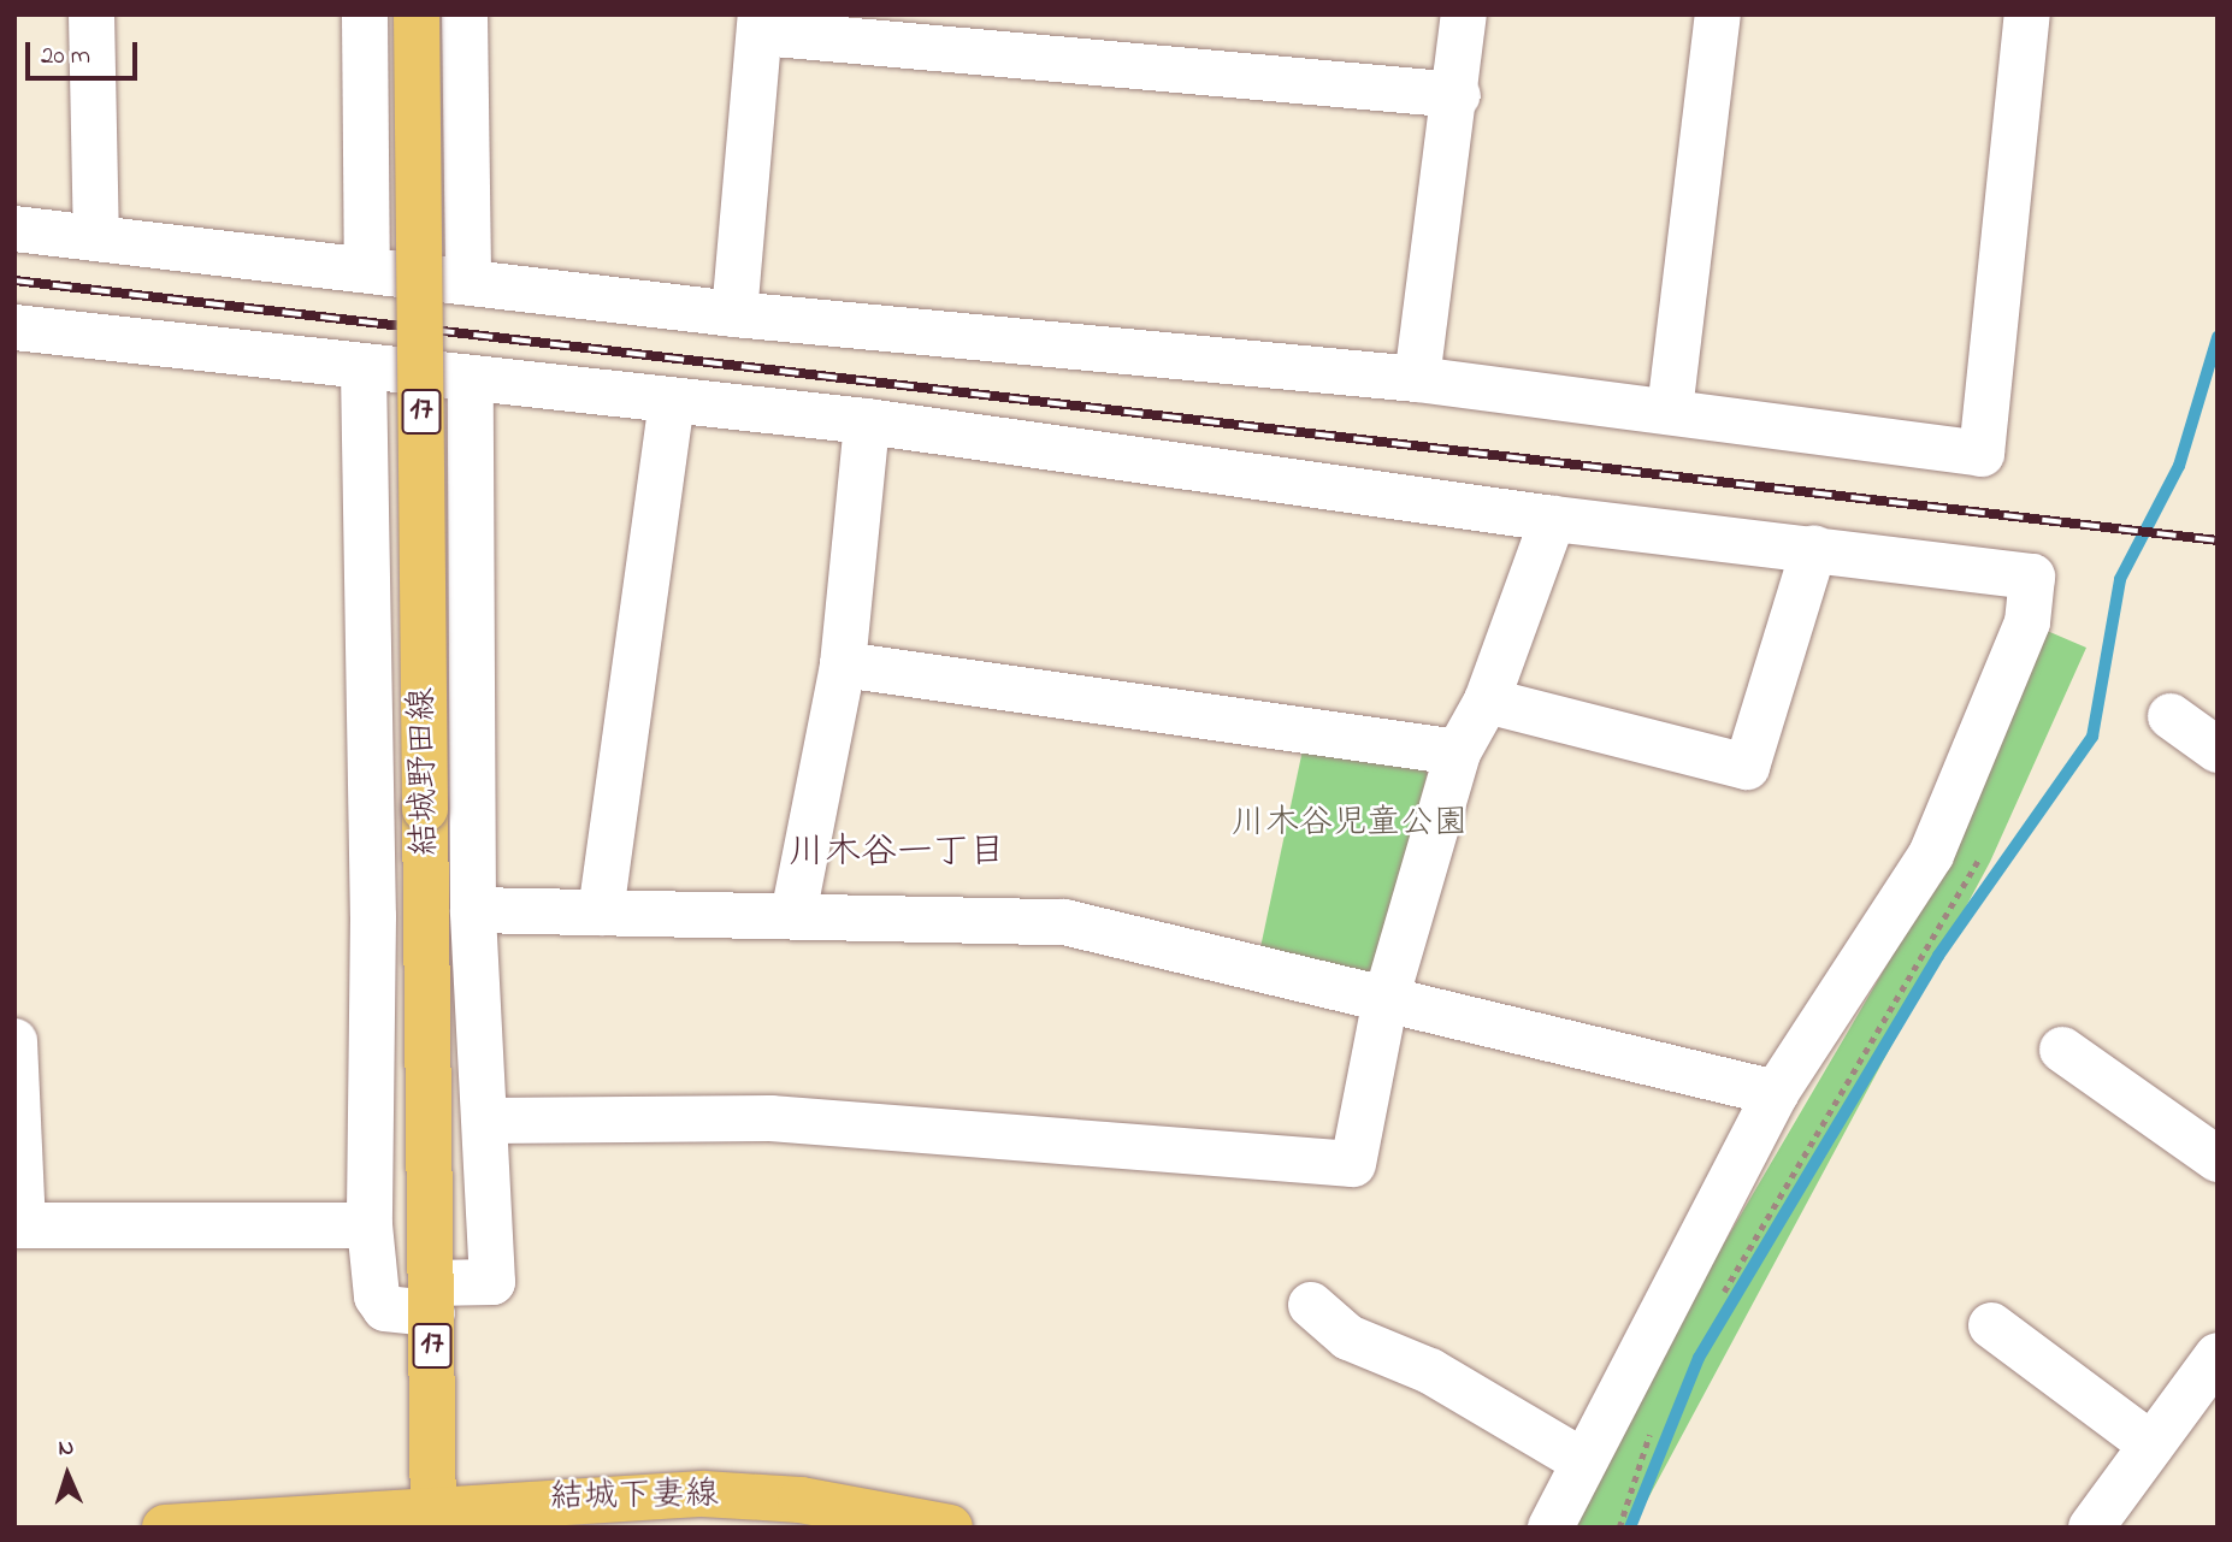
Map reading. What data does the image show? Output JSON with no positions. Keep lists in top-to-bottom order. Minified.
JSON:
{"streets":{"main road":["17","結城野田線","結城下妻線"]},"crossings":[["結城野田線","結城下妻線"]],"districts":["川木谷一丁目"],"parks":["川木谷児童公園"],"scale_bar":"20 m","north":"top"}
